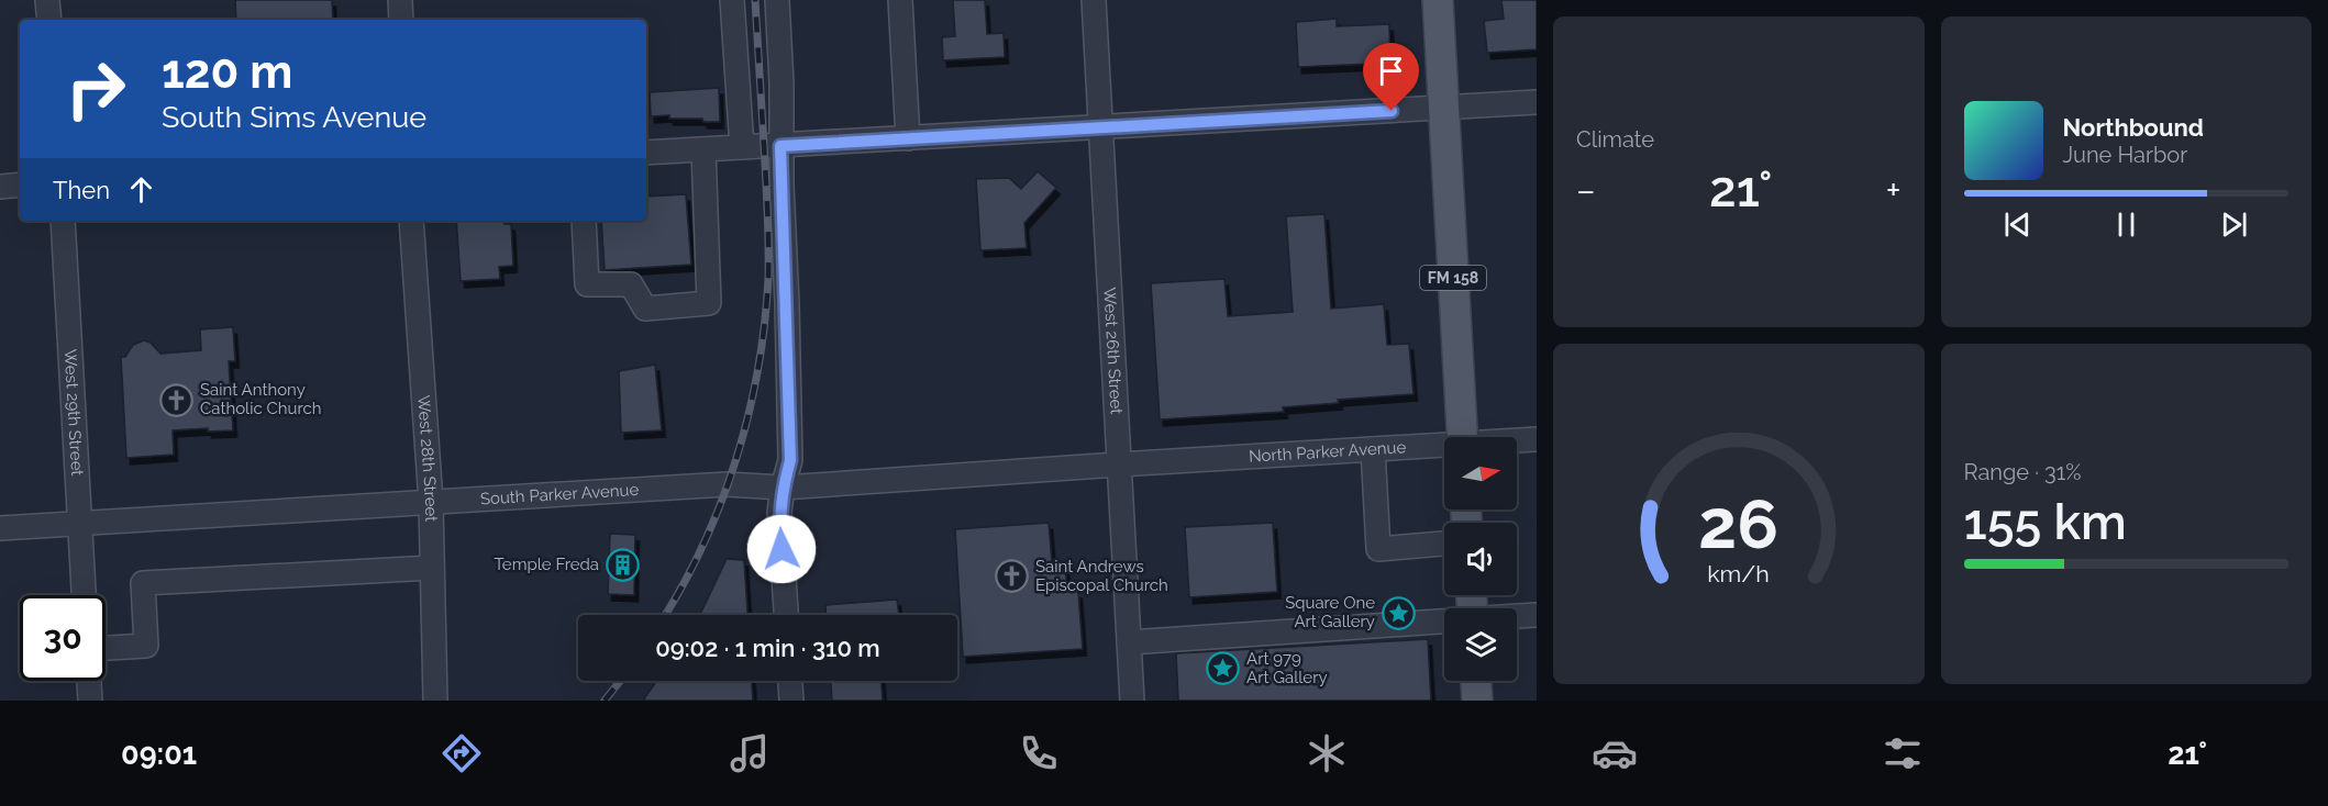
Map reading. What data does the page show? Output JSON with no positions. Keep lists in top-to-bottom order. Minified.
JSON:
{"streets":{"main road":["FM 158"],"street":["West 26th Street","West 29th Street","North Parker Avenue","West 28th Street","South Parker Avenue"]},"crossings":[["West 26th Street","North Parker Avenue"],["West 26th Street","South Parker Avenue"],["West 29th Street","South Parker Avenue"],["North Parker Avenue","South Parker Avenue"],["West 28th Street","South Parker Avenue"]],"places":{"church":["Saint Anthony Catholic Church","Saint Andrews Episcopal Church"],"building":["Temple Freda"],"place":["Square One Art Gallery","Art 979 Art Gallery"]},"north":"right","page":{"tile":["Climate",["Range · 31%","155 km"]],"turn":["120 m","South Sims Avenue"],"song":["Northbound","June Harbor"],"then":"Then","heat":["−","21°","+"],"limit":"30","trip":"09:02 · 1 min · 310 m","tabs":["09:01","21°"],"gauge":["26","km/h"]}}
